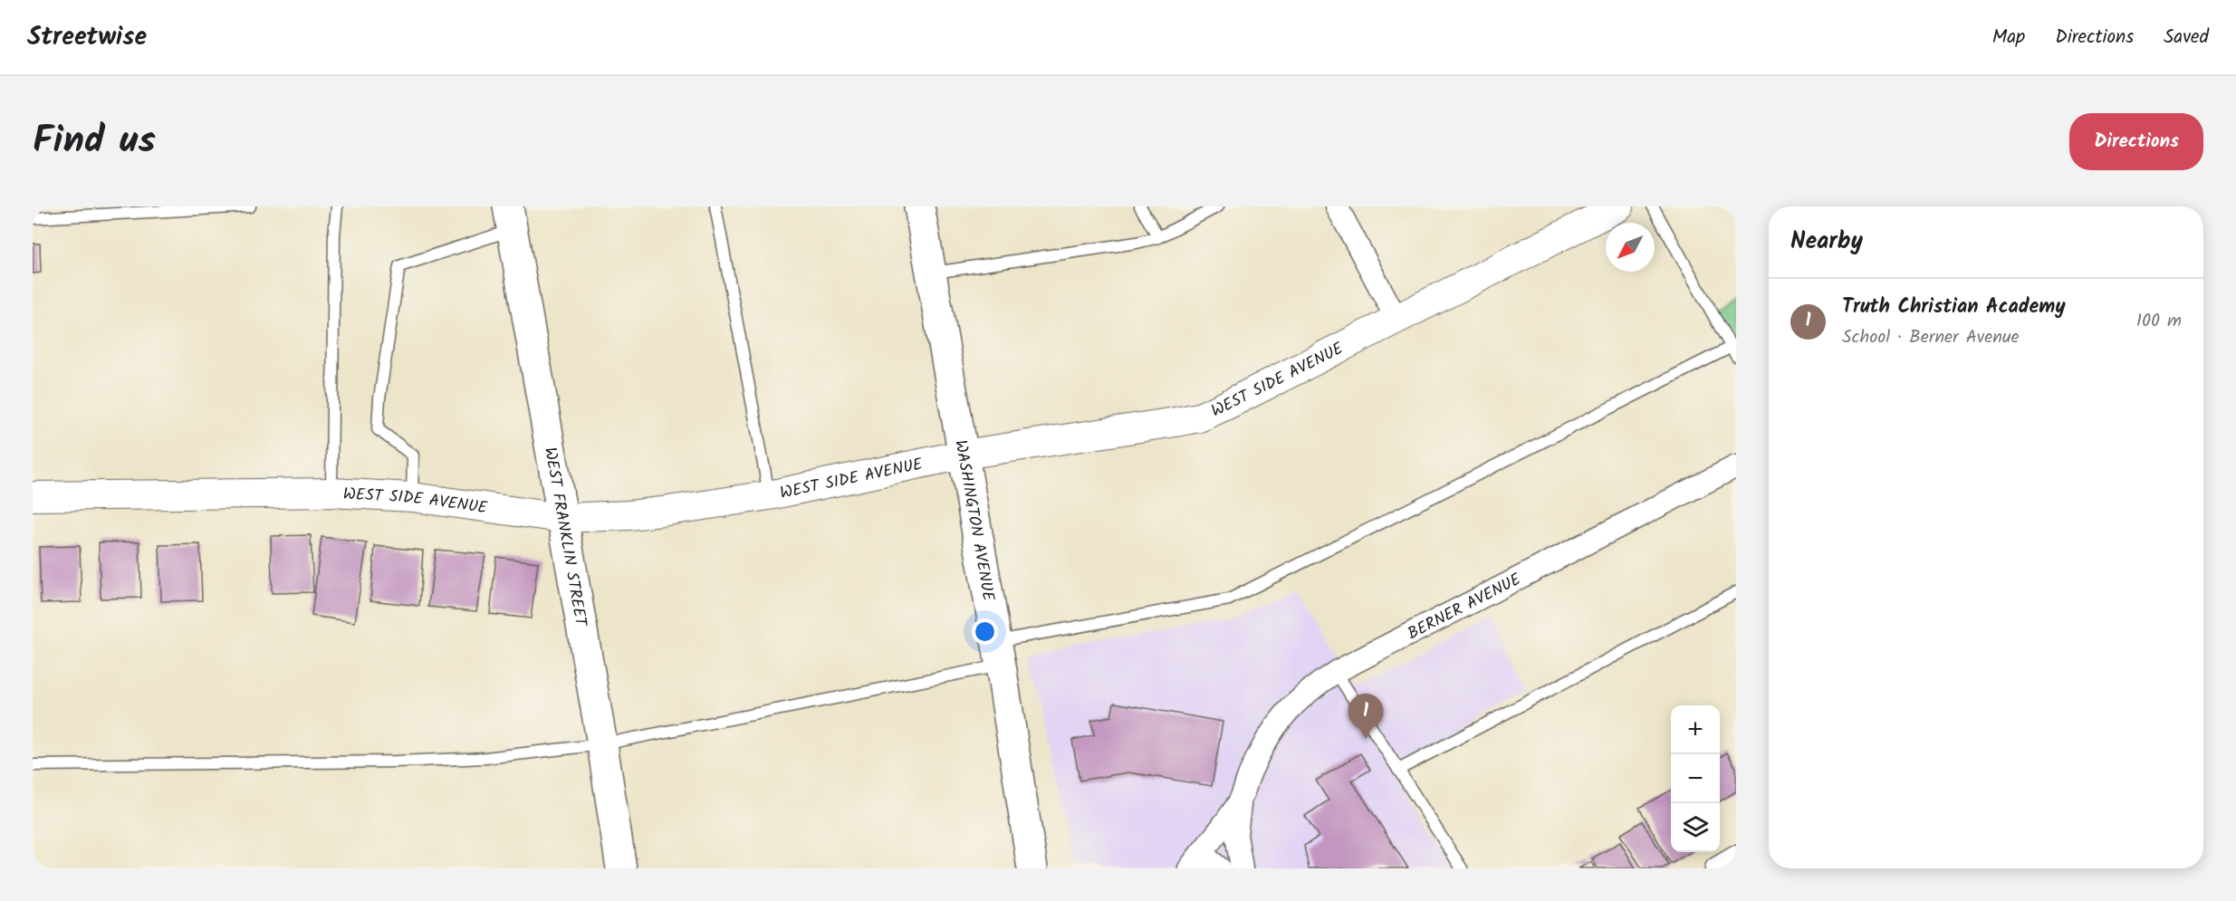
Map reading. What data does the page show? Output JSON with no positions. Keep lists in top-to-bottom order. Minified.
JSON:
{"streets":{"main road":["WASHINGTON AVENUE","WEST FRANKLIN STREET"],"street":["WEST SIDE AVENUE","BERNER AVENUE"]},"crossings":[["WEST SIDE AVENUE","WASHINGTON AVENUE"],["WEST SIDE AVENUE","WEST FRANKLIN STREET"]],"north":"bottom left","page":{"header":"Streetwise","nav":["Map","Directions","Saved"],"title":"Find us","buttons":"Directions","heading":"Nearby","list":[{"mark":"1","name":"Truth Christian Academy","note":"School · Berner Avenue","value":"100 m"}],"pins":"1","map_buttons":["+","−"]}}
